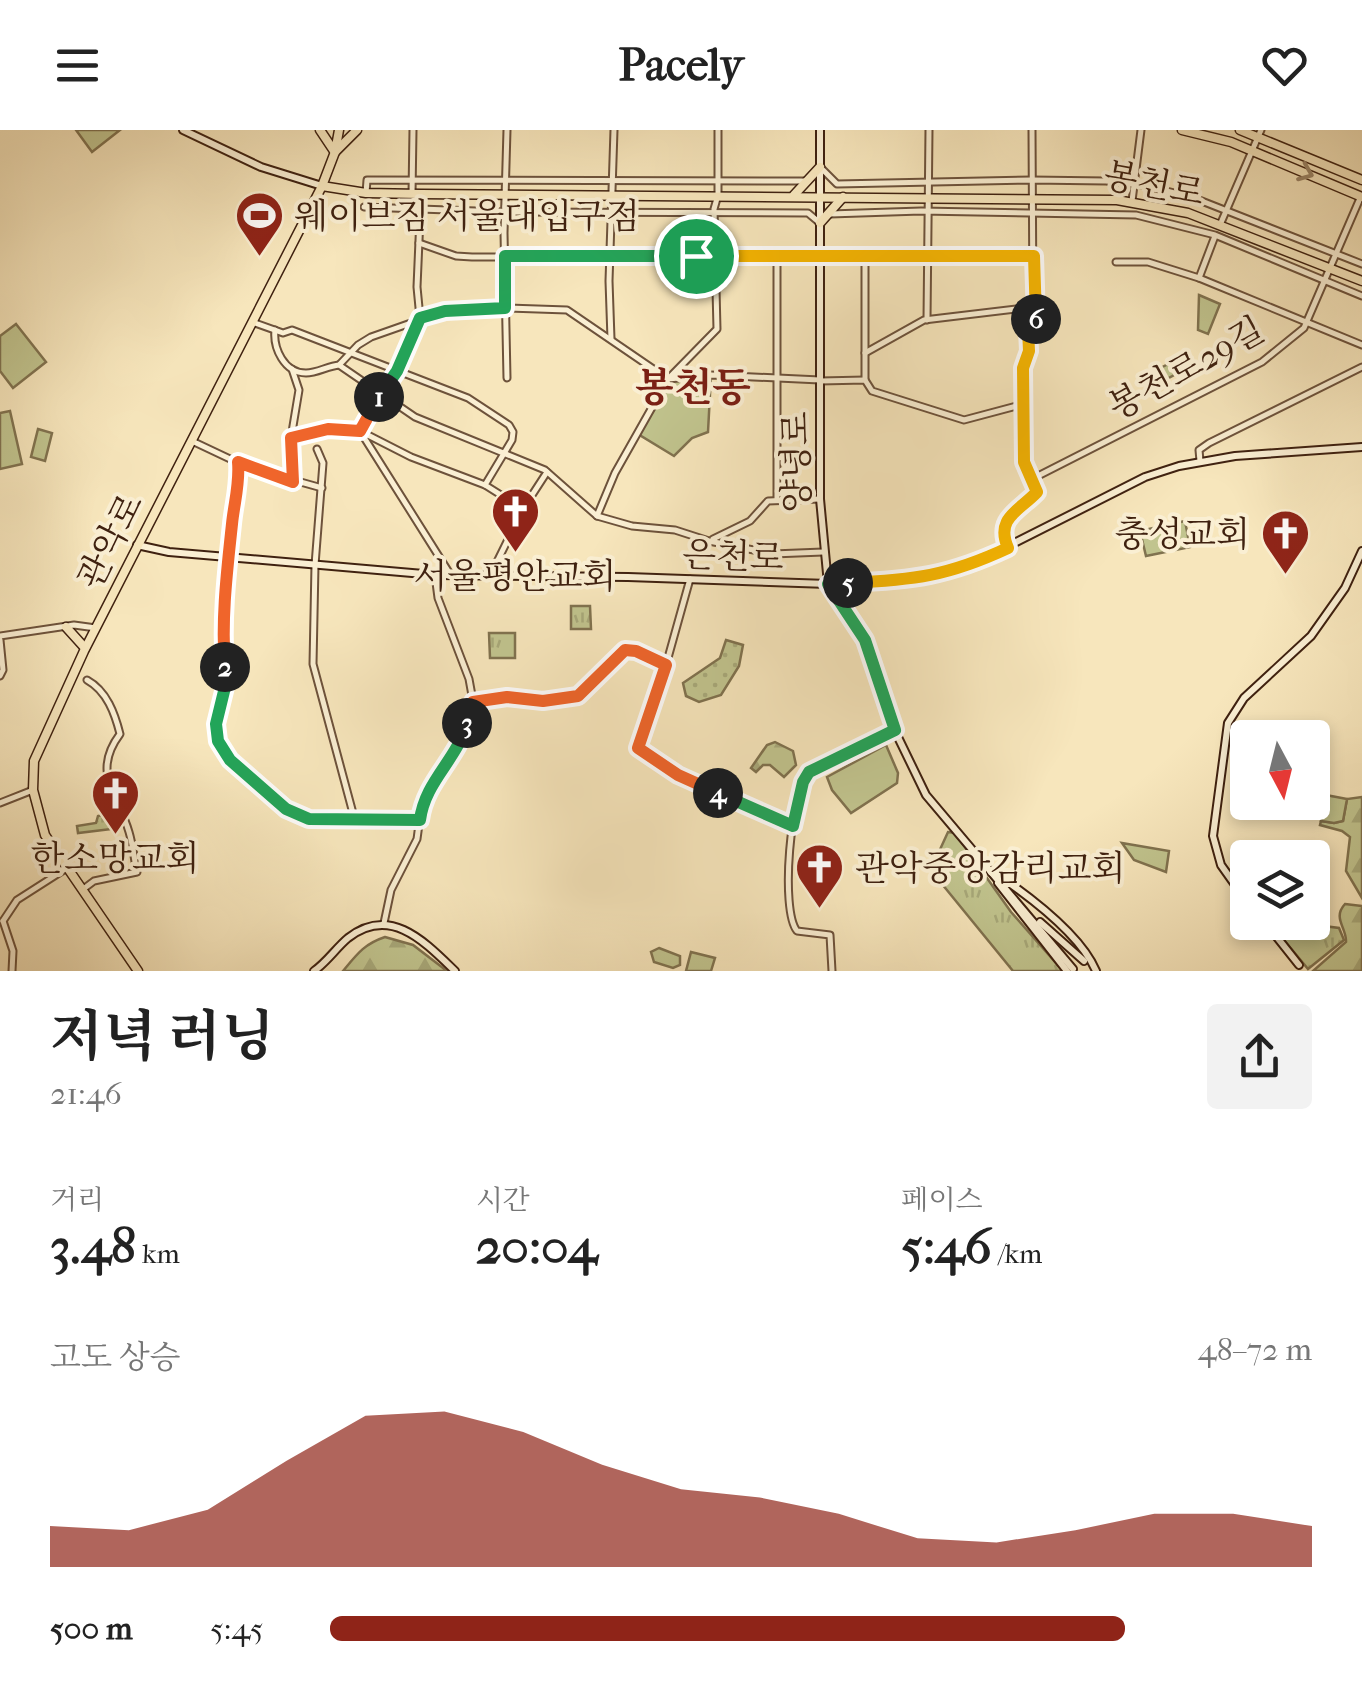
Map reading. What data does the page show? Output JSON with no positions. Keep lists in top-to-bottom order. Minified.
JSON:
{"streets":{"main road":["봉천로","양녕로","관악로","은천로"],"street":["봉천로29길"]},"crossings":[["봉천로","봉천로29길"],["봉천로","양녕로"],["봉천로","관악로"],["양녕로","은천로"],["관악로","은천로"]],"districts":["봉천동"],"places":{"sports":["웨이브짐 서울대입구점"],"church":["서울평안교회","충성교회","한소망교회","관악중앙감리교회"]},"north":"bottom","page":{"header":"Pacely","pins":["6","1","5","2","3","4"],"heading":["저녁 러닝","21:46"],"stats":[["거리","3.48 km"],["시간","20:04"],["페이스","5:46 /km"]],"chart":["고도 상승","48–72 m"],"list":[{"name":"500 m","note":"5:45"}]}}
